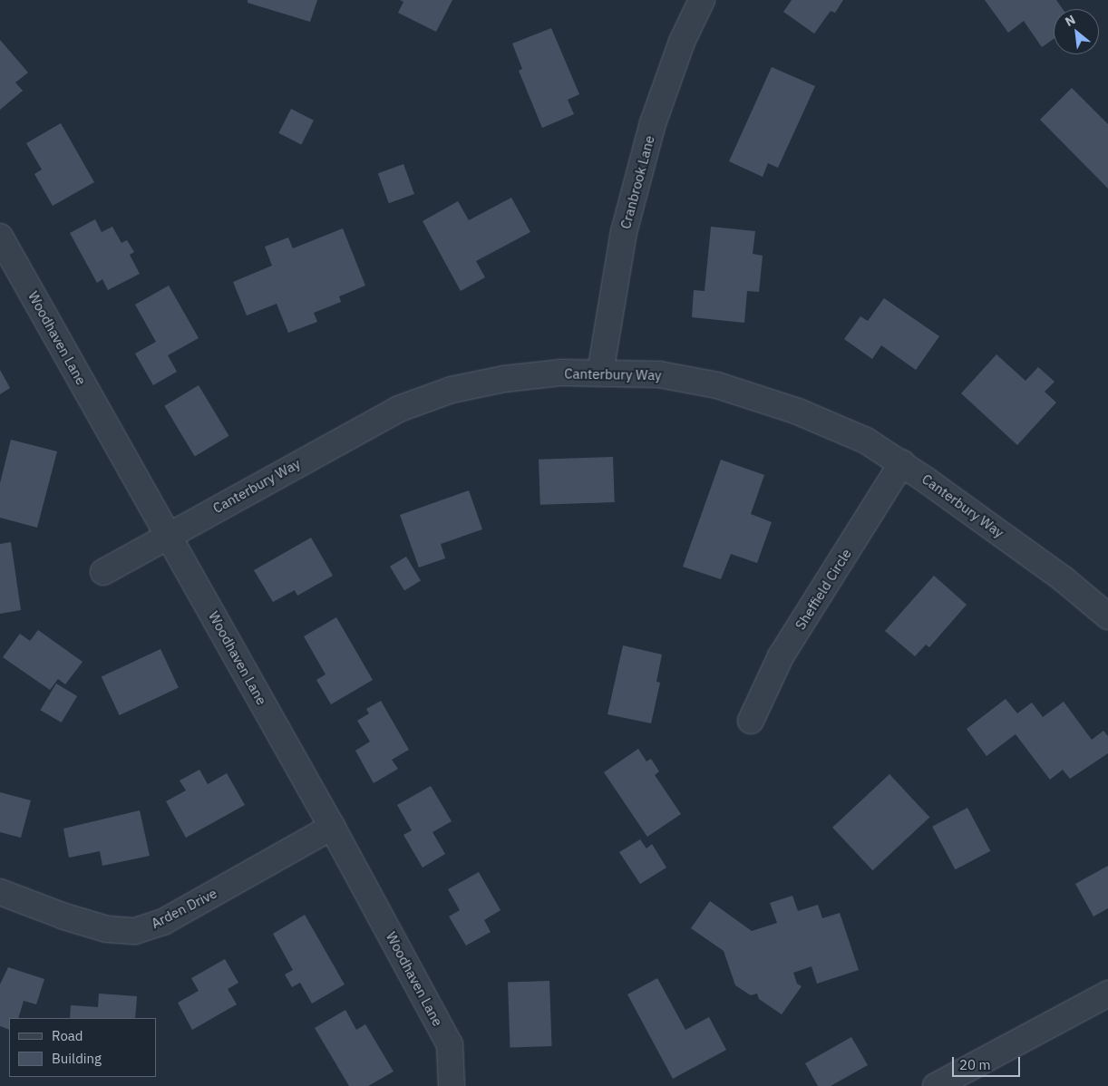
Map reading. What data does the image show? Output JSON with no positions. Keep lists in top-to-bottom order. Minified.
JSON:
{"streets":{"street":["Cranbrook Lane","Woodhaven Lane","Canterbury Way","Sheffield Circle","Arden Drive"]},"crossings":[["Cranbrook Lane","Canterbury Way"],["Woodhaven Lane","Canterbury Way"],["Woodhaven Lane","Arden Drive"],["Canterbury Way","Sheffield Circle"]],"legend":["Road","Building"],"scale_bar":"20 m","north":"top left"}
